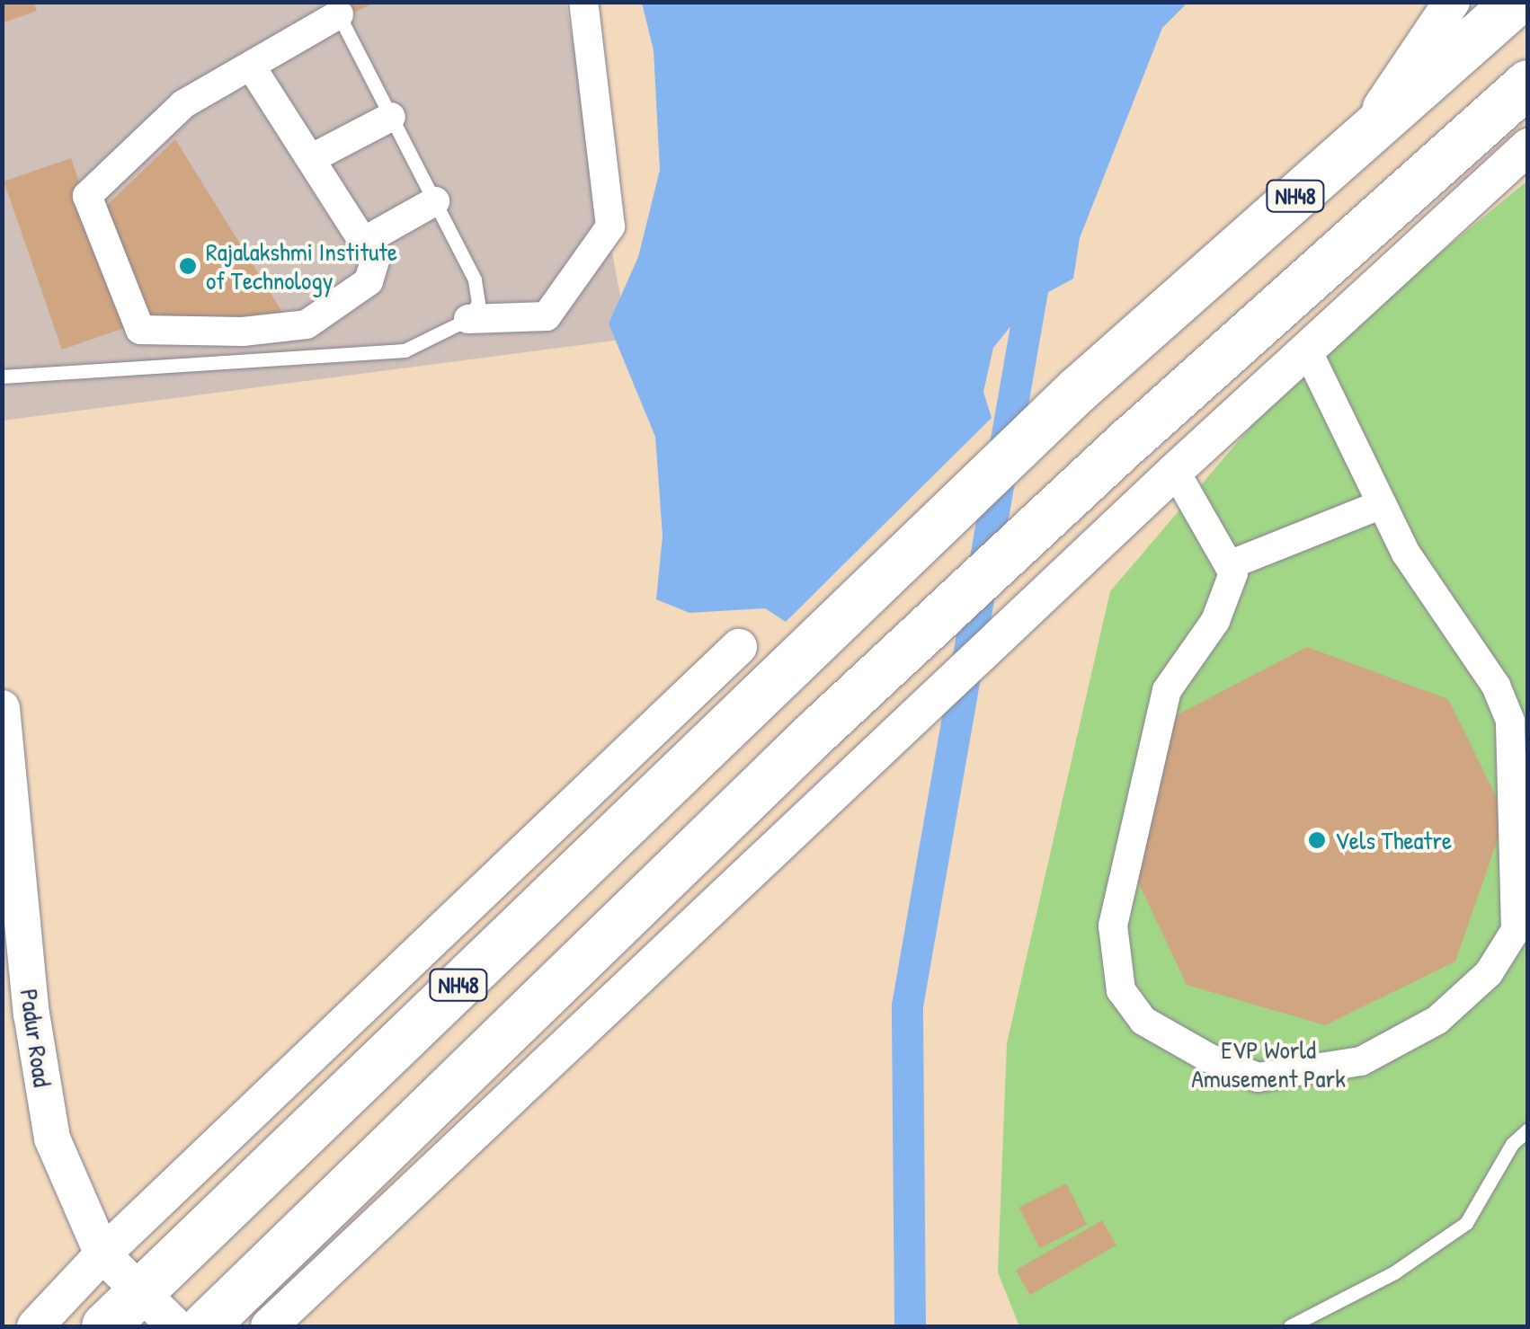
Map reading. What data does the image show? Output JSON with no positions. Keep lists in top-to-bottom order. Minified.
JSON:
{"streets":{"highway":["NH48"],"street":["Padur Road"]},"crossings":[["NH48","Padur Road"]],"parks":["EVP World Amusement Park"],"places":["Rajalakshmi Institute of Technology","Vels Theatre"]}
